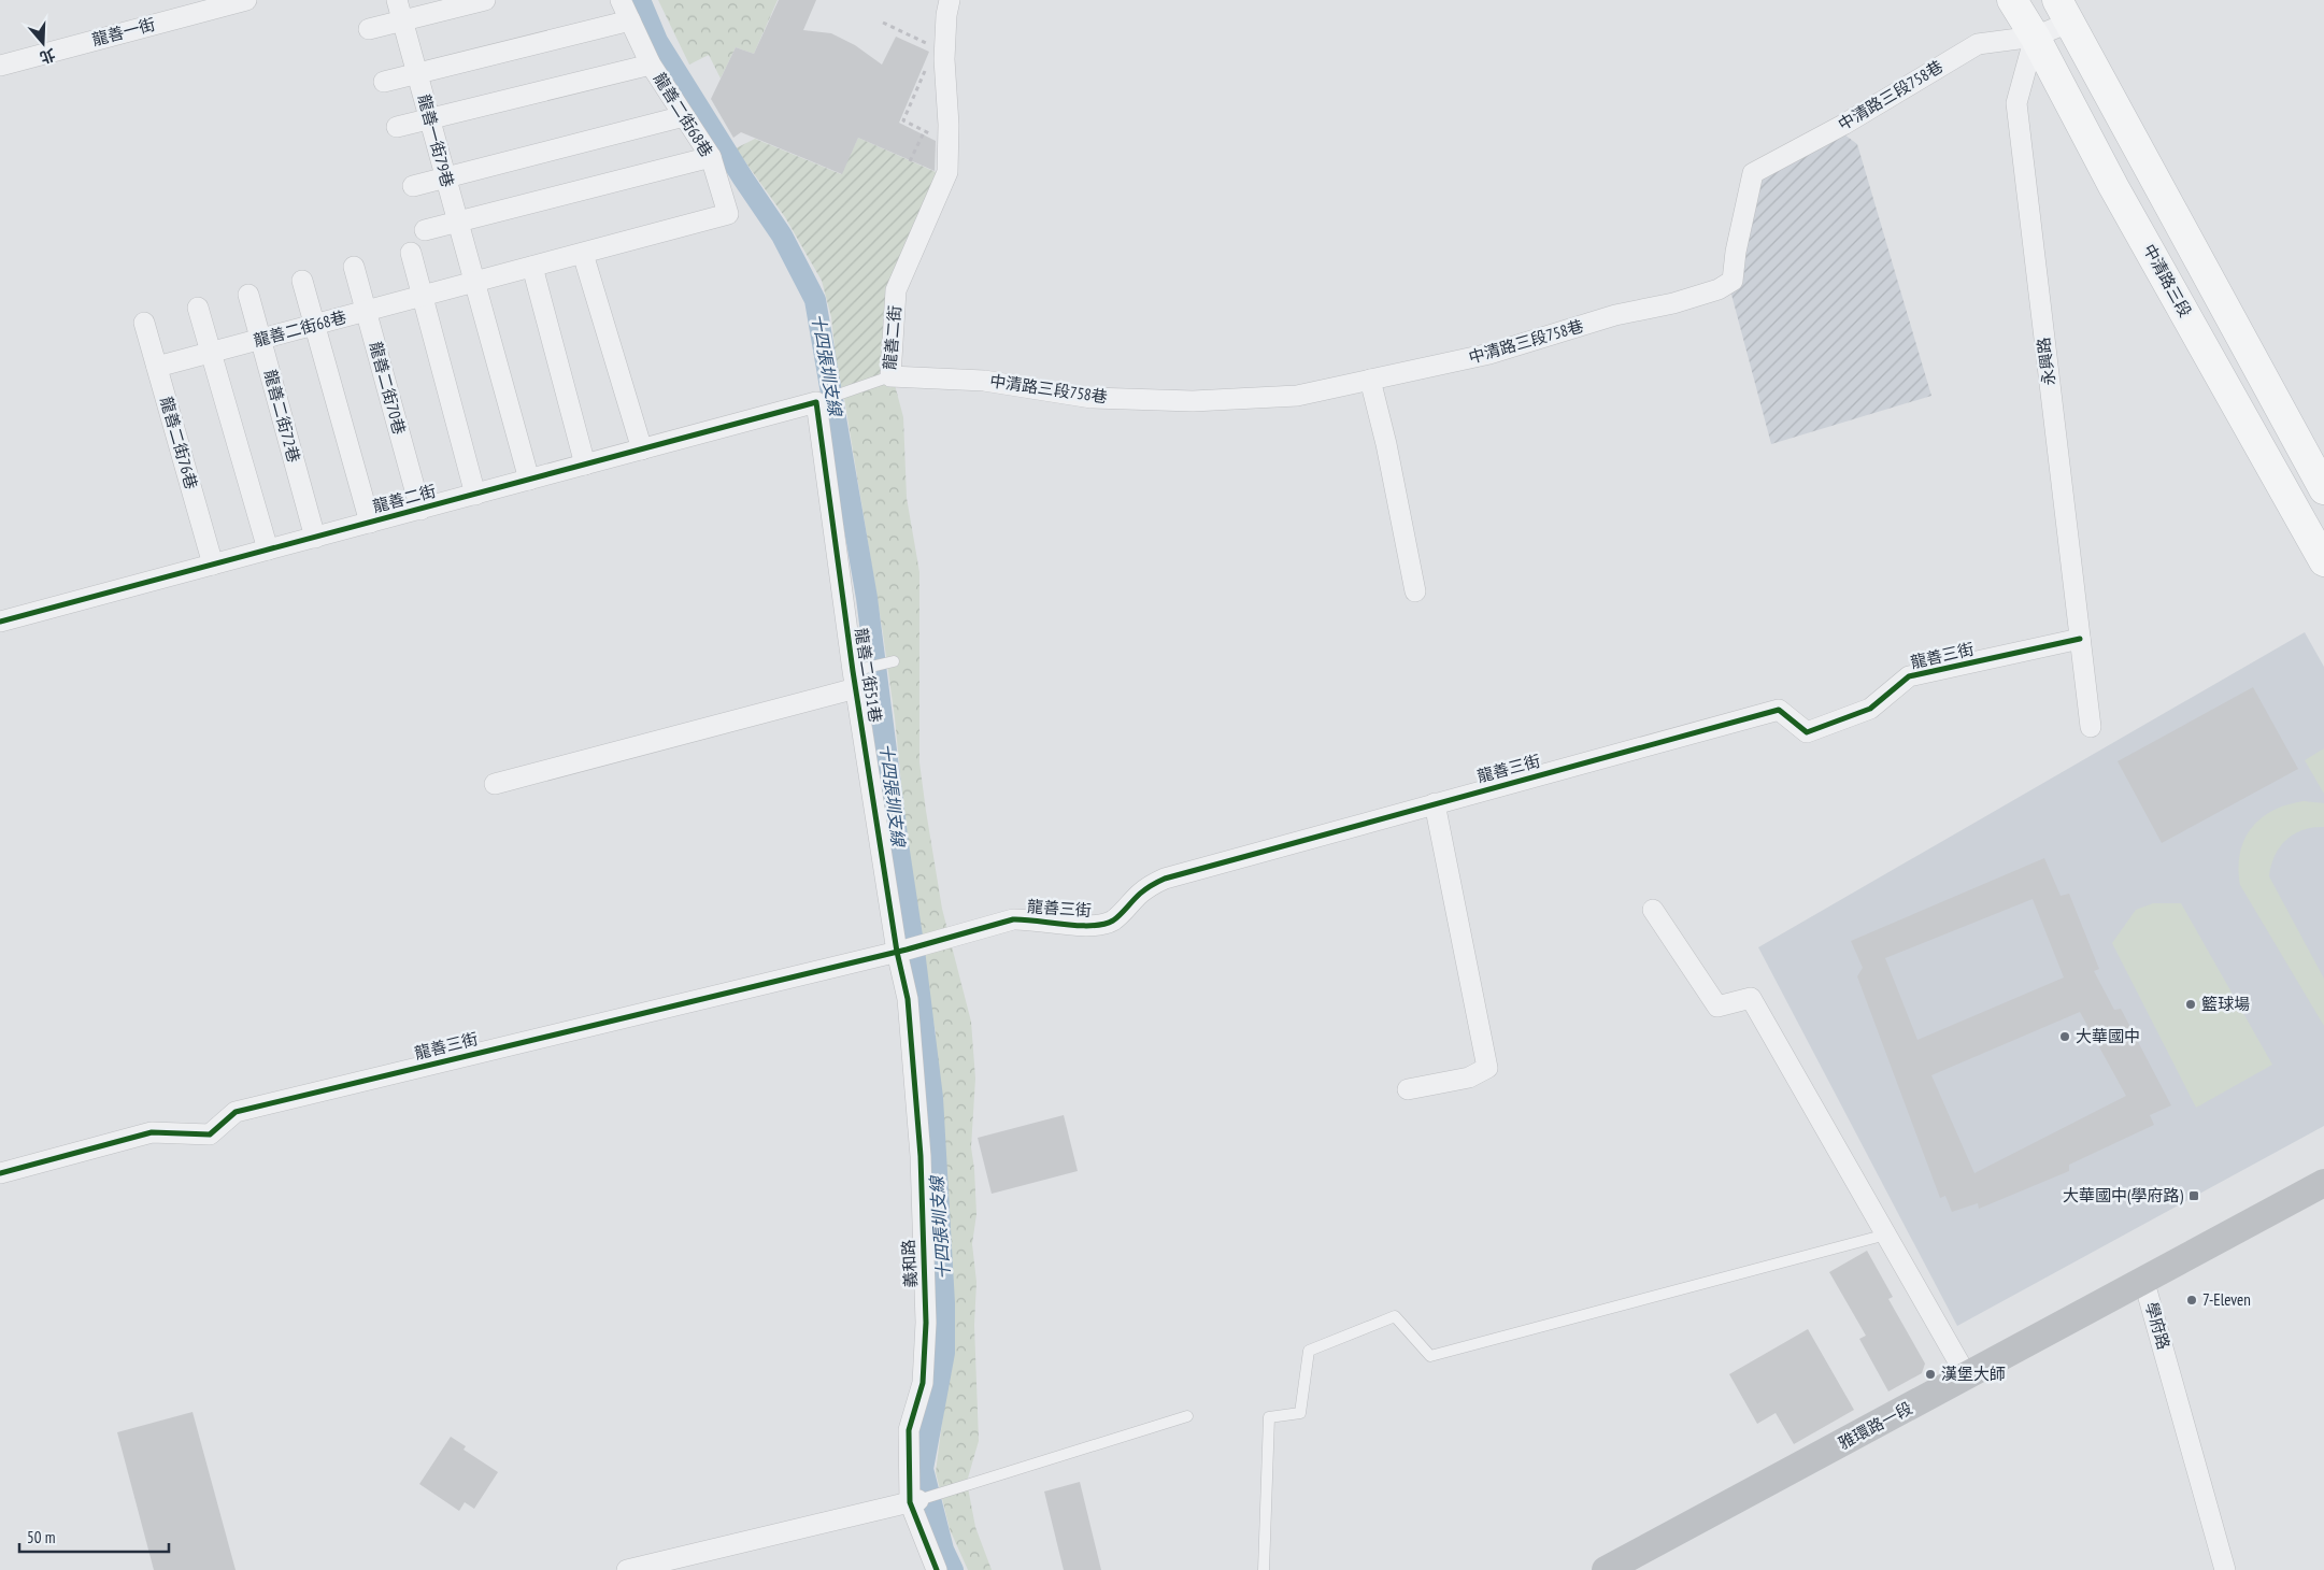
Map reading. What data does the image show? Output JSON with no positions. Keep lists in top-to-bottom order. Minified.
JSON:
{"streets":{"main road":["中清路三段"],"street":["龍善一街","中清路三段758巷","龍善二街68巷","龍善一街79巷","龍善二街","永興路","龍善二街70巷","龍善二街72巷","龍善二街76巷","龍善三街","龍善二街51巷","義和路","學府路","雅環路一段"]},"crossings":[["中清路三段758巷","中清路三段"],["中清路三段758巷","龍善二街"],["中清路三段758巷","永興路"],["龍善二街68巷","龍善一街79巷"],["龍善二街68巷","龍善二街70巷"],["龍善二街68巷","龍善二街72巷"],["龍善二街68巷","龍善二街76巷"],["中清路三段","永興路"],["龍善二街","龍善二街70巷"],["龍善二街","龍善二街72巷"],["龍善二街","龍善二街76巷"],["龍善二街","龍善二街51巷"],["永興路","龍善三街"],["龍善三街","龍善二街51巷"],["龍善三街","義和路"],["龍善二街51巷","義和路"],["學府路","雅環路一段"]],"water":["十四張圳支線"],"places":{"other":["籃球場","大華國中","7-Eleven","漢堡大師"],"transit":["大華國中(學府路)"]},"scale_bar":"50 m","north":"bottom"}
